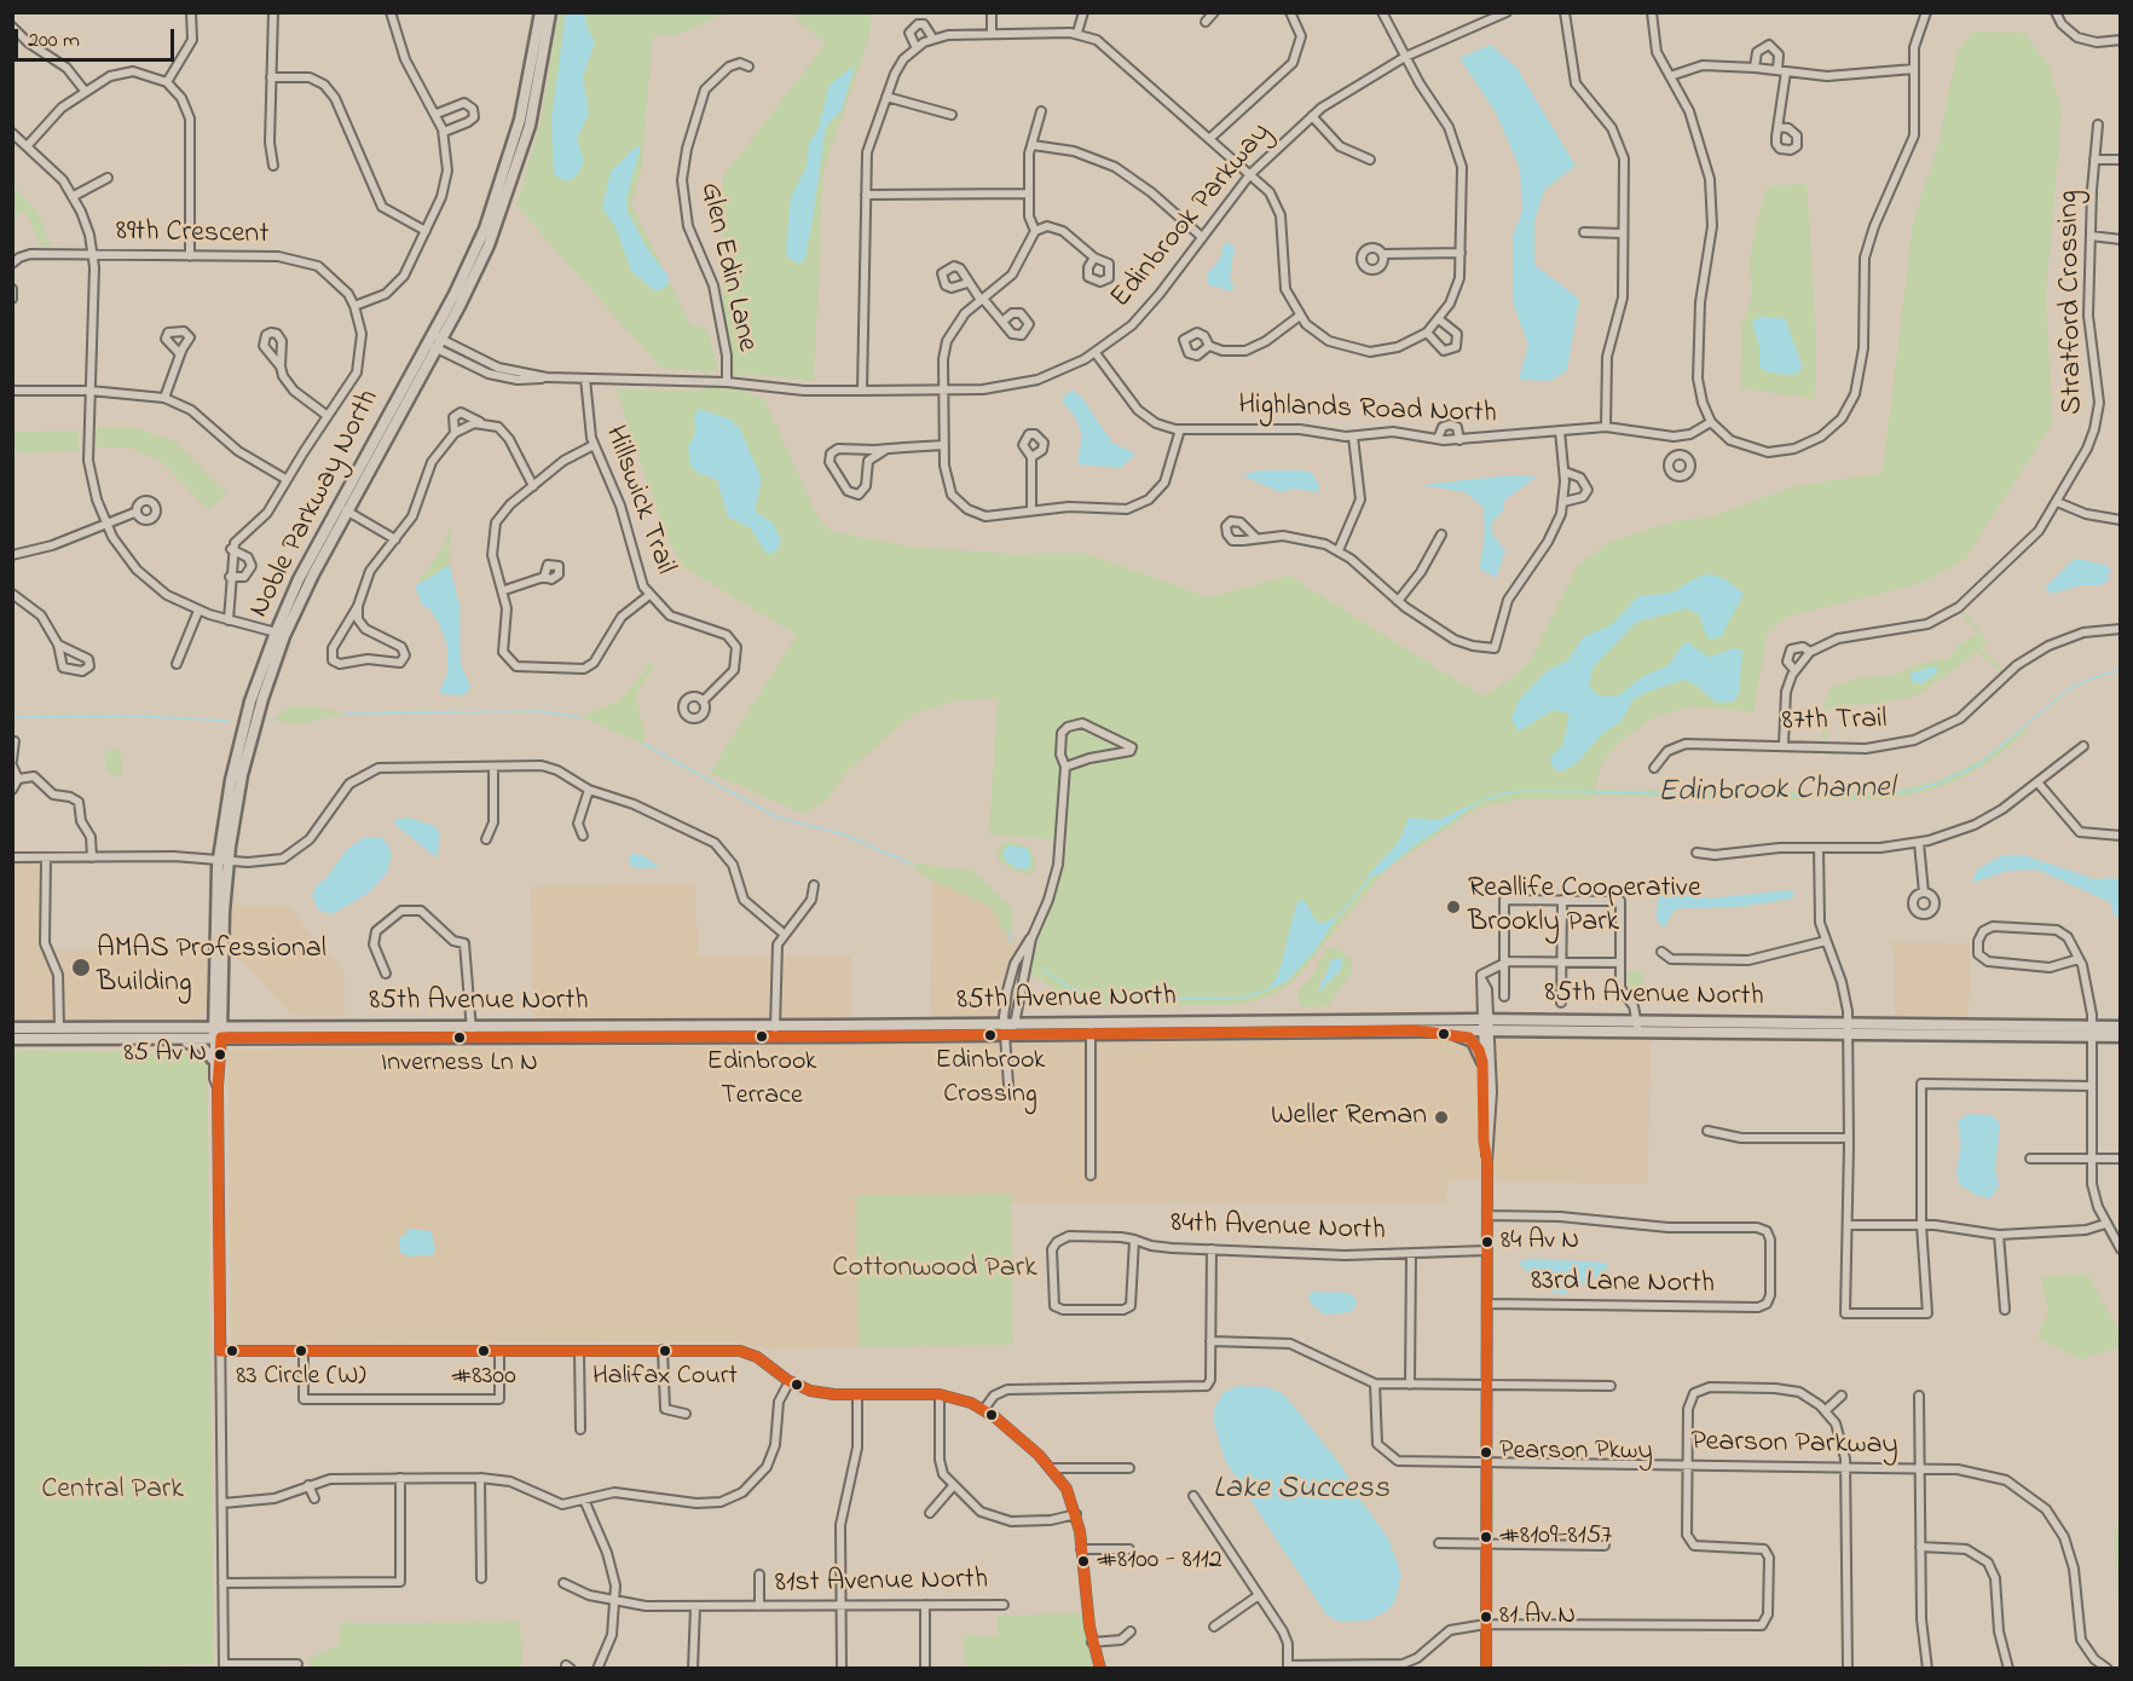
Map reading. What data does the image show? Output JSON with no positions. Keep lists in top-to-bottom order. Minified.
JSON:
{"streets":{"main road":["Noble Parkway North","85th Avenue North"],"street":["Edinbrook Parkway","89th Crescent","Glen Edin Lane","Stratford Crossing","Highlands Road North","Hillswick Trail","87th Trail","84th Avenue North","83rd Lane North","Pearson Parkway","81st Avenue North"]},"crossings":[["Edinbrook Parkway","Glen Edin Lane"],["Edinbrook Parkway","Highlands Road North"],["Edinbrook Parkway","Hillswick Trail"],["Edinbrook Parkway","Noble Parkway North"],["Stratford Crossing","87th Trail"],["Noble Parkway North","85th Avenue North"]],"water":["Edinbrook Channel","Lake Success"],"parks":["Cottonwood Park","Central Park"],"places":["Reallife Cooperative Brookly Park","AMAS Professional Building","Edinbrook Crossing","Edinbrook Terrace","Inverness Ln N","85 Av N","Weller Reman","84 Av N","83 Circle (W)","#8300","Halifax Court","Pearson Pkwy","#8109-8157","#8100 - 8112","81 Av N"],"scale_bar":"200 m"}
